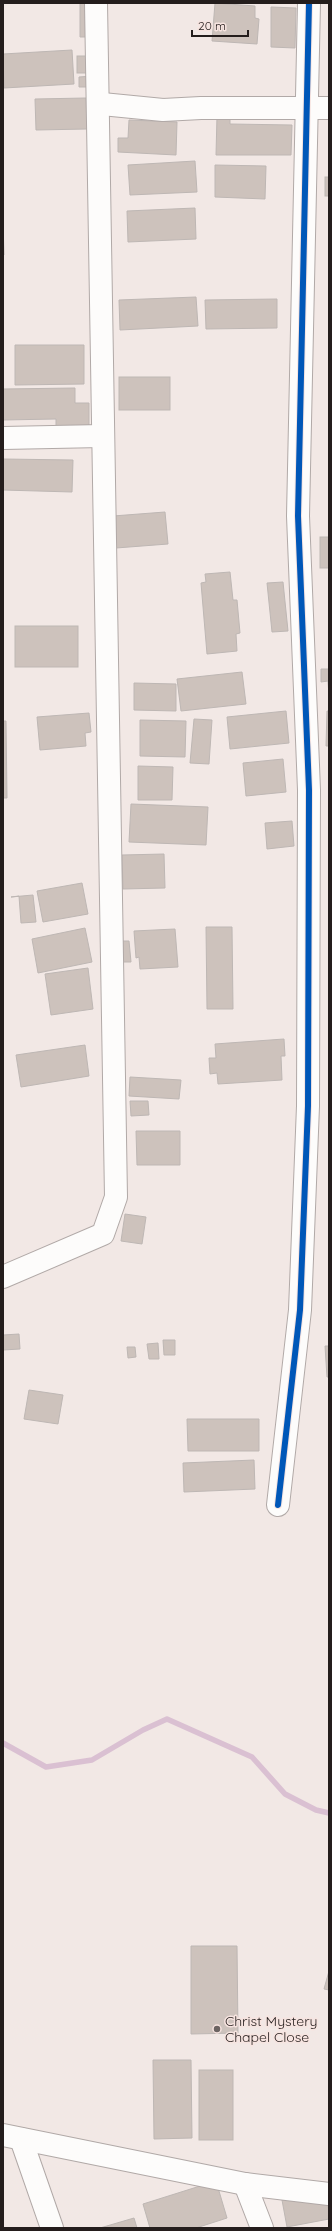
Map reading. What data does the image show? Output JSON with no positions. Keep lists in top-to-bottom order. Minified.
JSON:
{"places":["Christ Mystery Chapel Close"],"scale_bar":"20 m"}
